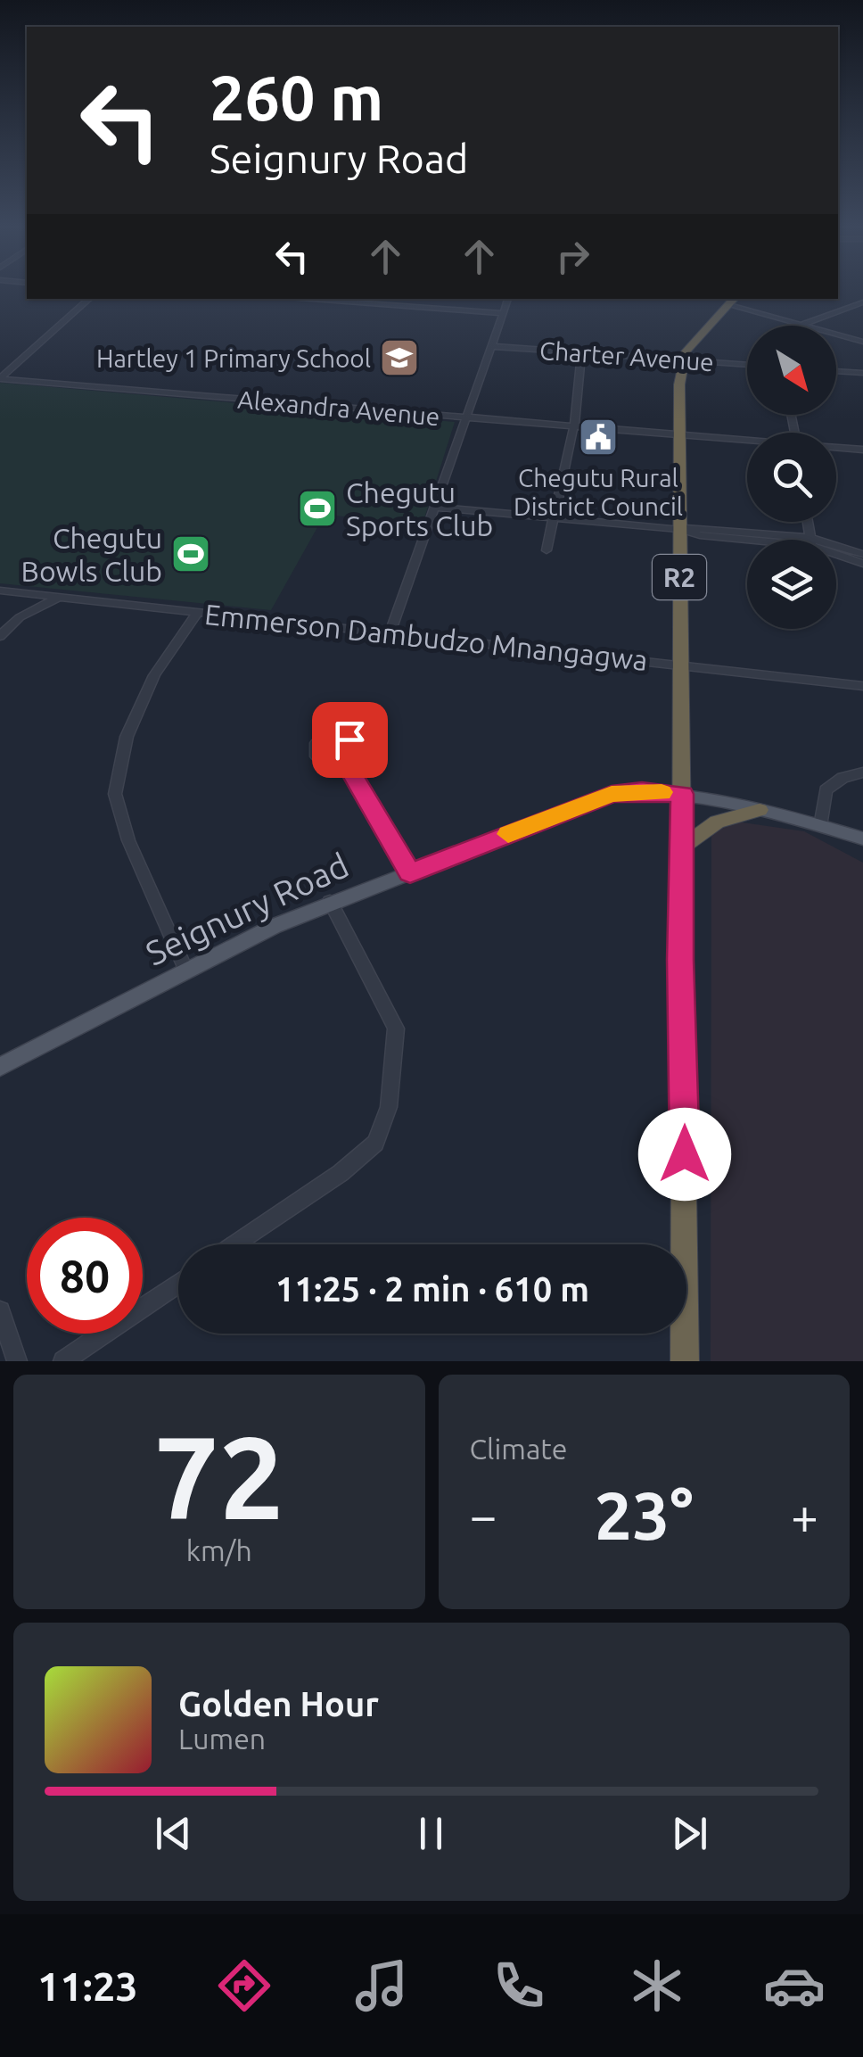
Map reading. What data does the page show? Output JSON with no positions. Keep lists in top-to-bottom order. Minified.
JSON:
{"streets":{"highway":["R2"],"main road":["Seignury Road"],"street":["Charter Avenue","Alexandra Avenue","Emmerson Dambudzo Mnangagwa"]},"crossings":[["Charter Avenue","R2"],["Alexandra Avenue","R2"],["R2","Emmerson Dambudzo Mnangagwa"],["R2","Seignury Road"]],"places":{"school or university":["Hartley 1 Primary School"],"public building":["Chegutu Rural District Council"],"sports":["Chegutu Sports Club","Chegutu Bowls Club"]},"north":"bottom right","page":{"turn":["260 m","Seignury Road"],"limit":"80","trip":"11:25 · 2 min · 610 m","tile":[["72","km/h"],"Climate"],"heat":["−","23°","+"],"song":["Golden Hour","Lumen"],"tabs":"11:23"}}
